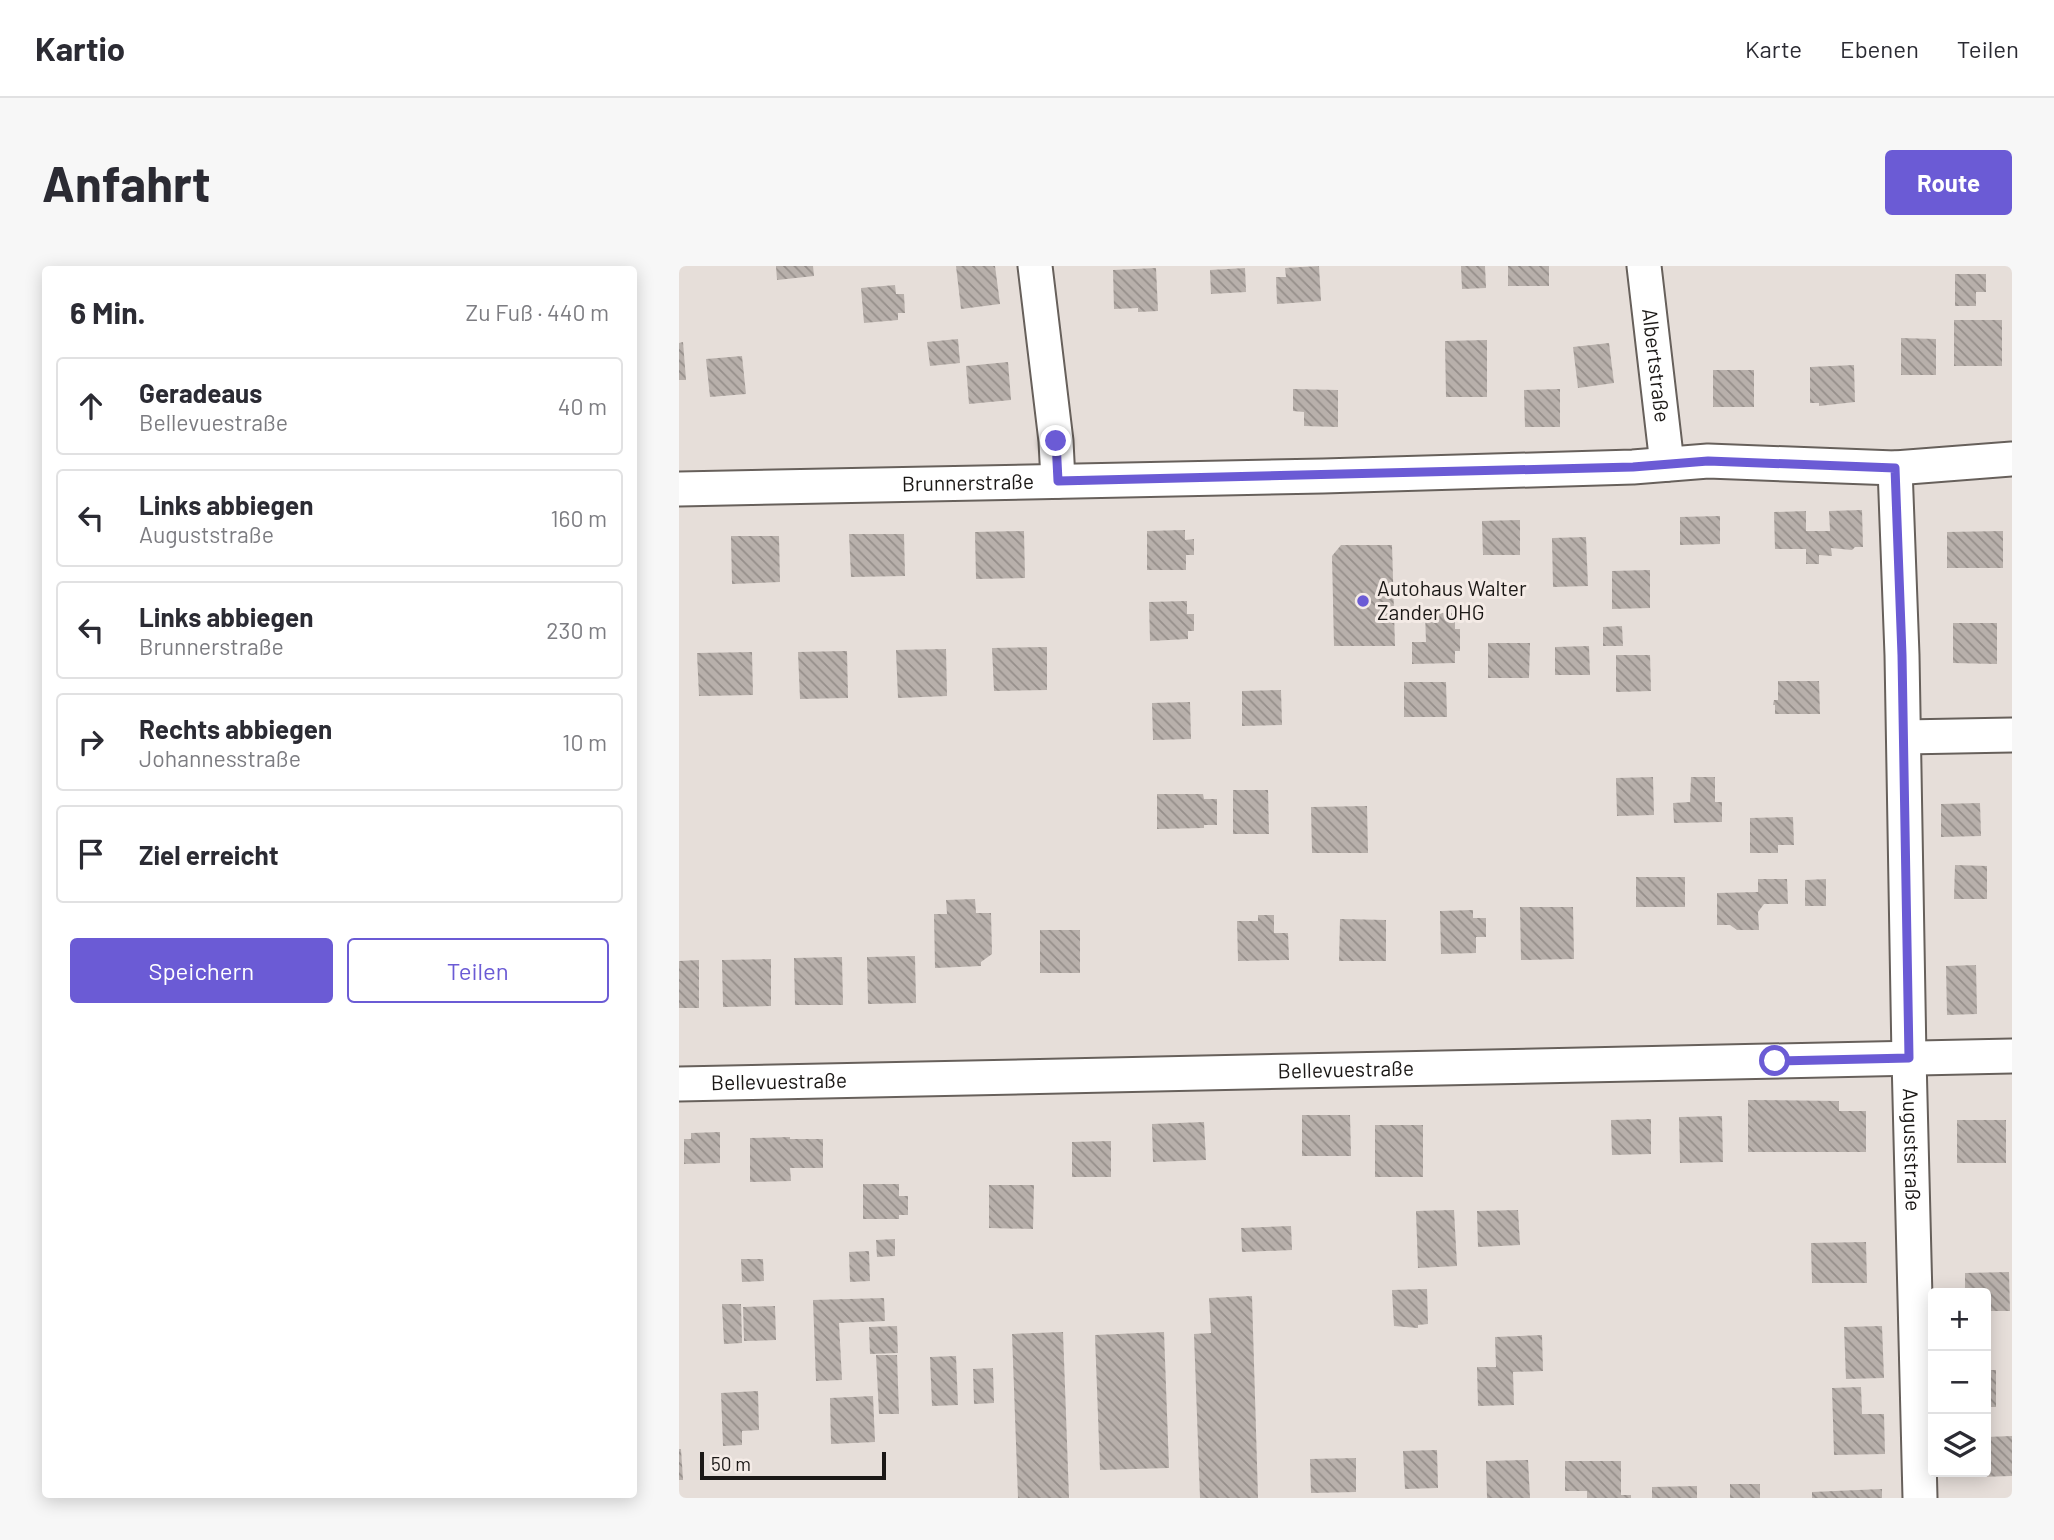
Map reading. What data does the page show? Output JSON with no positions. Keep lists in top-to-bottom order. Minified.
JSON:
{"streets":{"street":["Albertstraße","Brunnerstraße","Bellevuestraße","Auguststraße"]},"crossings":[["Albertstraße","Brunnerstraße"],["Brunnerstraße","Auguststraße"],["Bellevuestraße","Auguststraße"]],"places":["Autohaus Walter Zander OHG"],"scale_bar":"50 m","page":{"header":"Kartio","nav":["Karte","Ebenen","Teilen"],"buttons":["Route",["Speichern","Teilen"]],"title":"Anfahrt","heading":["6 Min.","Zu Fuß · 440 m"],"list":[["Geradeaus","Bellevuestraße","40 m"],["Links abbiegen","Auguststraße","160 m"],["Links abbiegen","Brunnerstraße","230 m"],["Rechts abbiegen","Johannesstraße","10 m"],"Ziel erreicht"],"map_buttons":["+","−"],"scale":"50 m"}}
